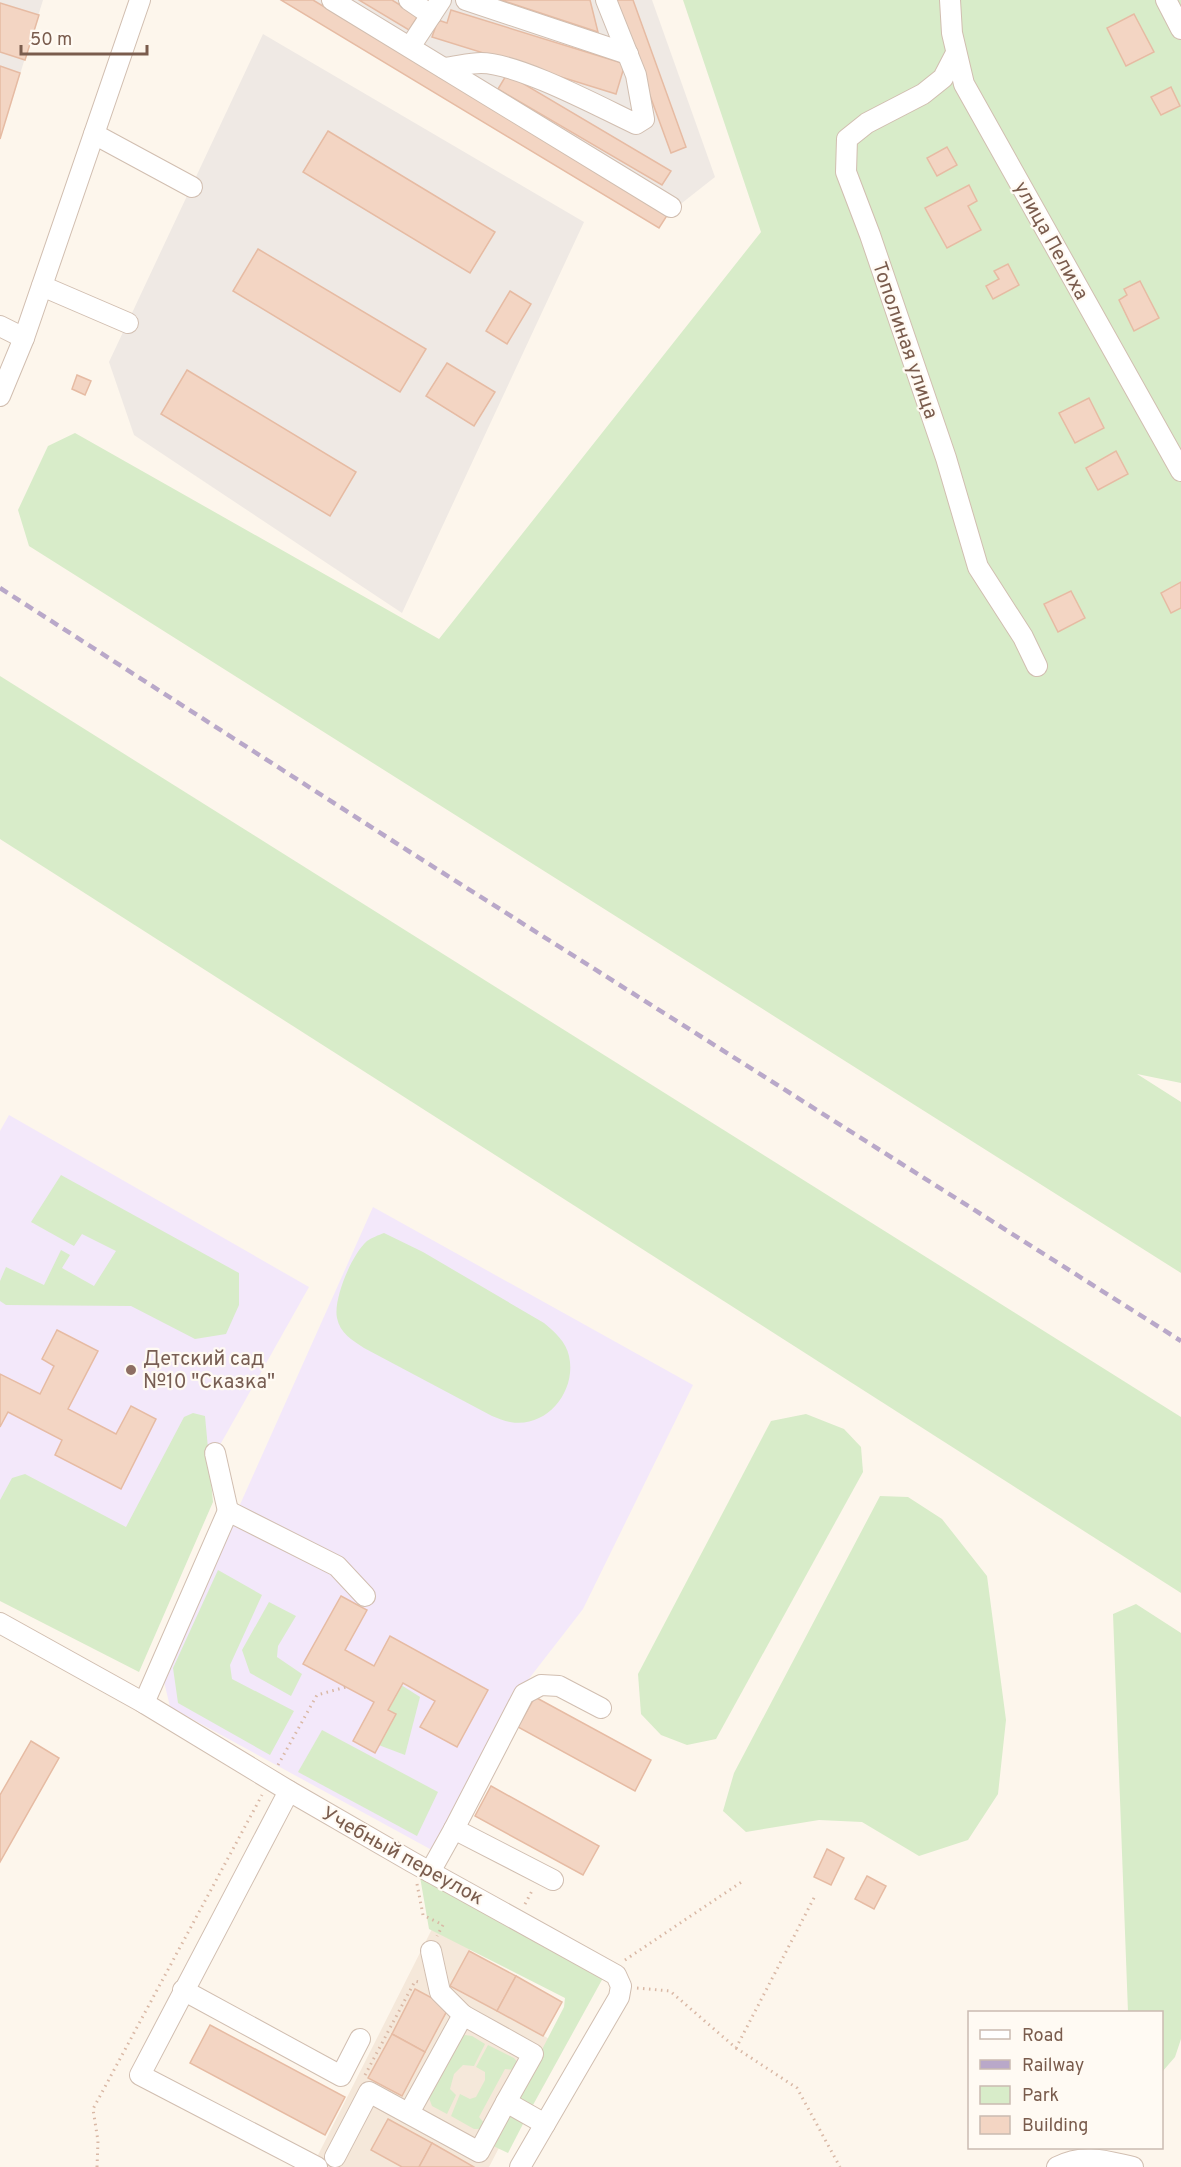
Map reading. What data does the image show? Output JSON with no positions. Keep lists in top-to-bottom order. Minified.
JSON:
{"streets":{"street":["улица Пелиха","Тополиная улица","Учебный переулок"]},"crossings":[["улица Пелиха","Тополиная улица"]],"places":["Детский сад №10 \"Сказка\""],"legend":["Road","Railway","Park","Building"],"scale_bar":"50 m"}
